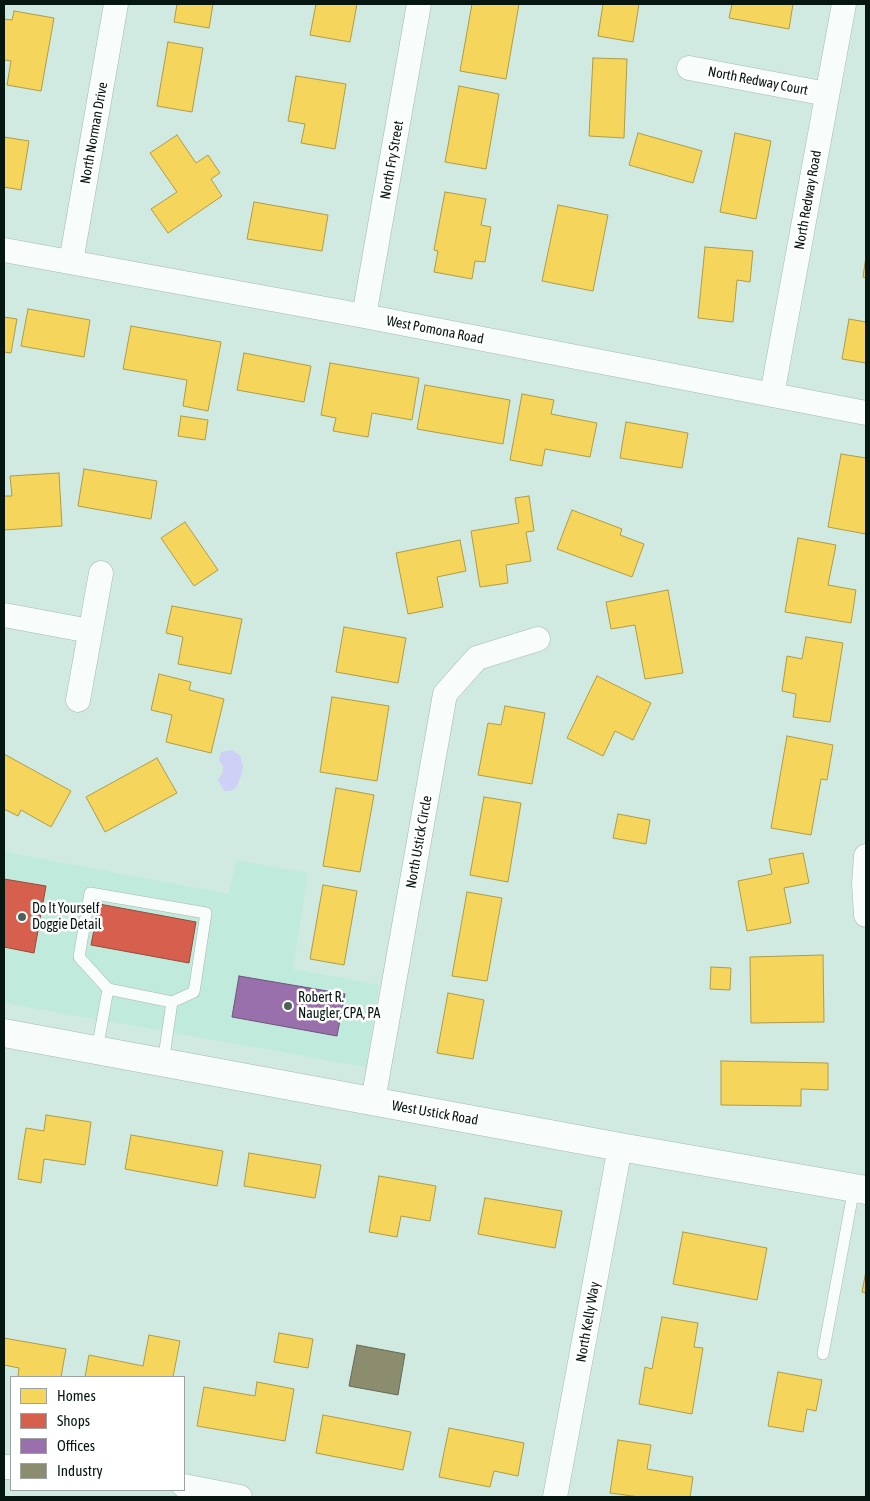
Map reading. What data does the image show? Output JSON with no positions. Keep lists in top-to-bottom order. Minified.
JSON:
{"streets":{"main road":["West Ustick Road"],"street":["North Redway Court","North Norman Drive","North Fry Street","North Redway Road","West Pomona Road","North Ustick Circle","North Kelly Way"]},"crossings":[["North Redway Court","North Redway Road"],["North Norman Drive","West Pomona Road"],["North Fry Street","West Pomona Road"],["North Redway Road","West Pomona Road"],["North Ustick Circle","West Ustick Road"],["West Ustick Road","North Kelly Way"]],"places":["Do It Yourself Doggie Detail","Robert R. Naugler, CPA, PA"],"legend":["Homes","Shops","Offices","Industry"]}
